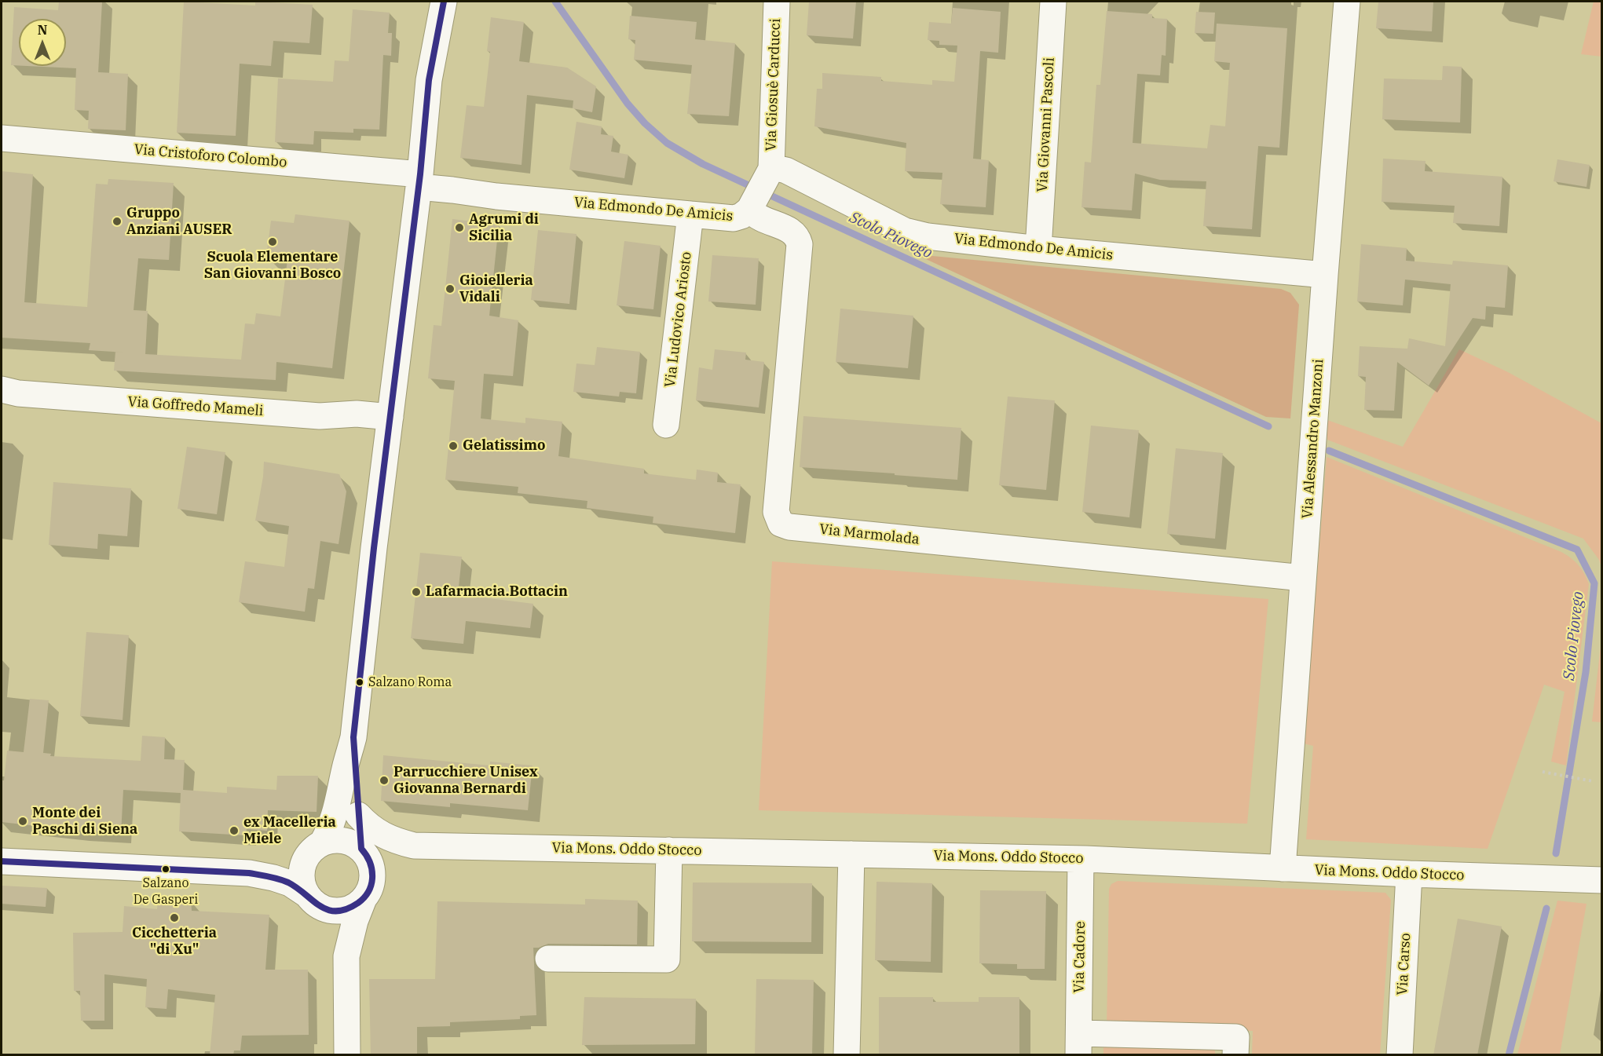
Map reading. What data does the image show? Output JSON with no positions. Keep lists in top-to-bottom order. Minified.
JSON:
{"streets":{"street":["Via Giosuè Carducci","Via Giovanni Pascoli","Via Cristoforo Colombo","Via Edmondo De Amicis","Via Ludovico Ariosto","Via Goffredo Mameli","Via Alessandro Manzoni","Via Marmolada","Via Mons. Oddo Stocco","Via Cadore","Via Carso"]},"crossings":[["Via Giosuè Carducci","Via Edmondo De Amicis"],["Via Giosuè Carducci","Via Marmolada"],["Via Giovanni Pascoli","Via Edmondo De Amicis"],["Via Cristoforo Colombo","Via Edmondo De Amicis"],["Via Edmondo De Amicis","Via Ludovico Ariosto"],["Via Edmondo De Amicis","Via Alessandro Manzoni"],["Via Edmondo De Amicis","Via Marmolada"],["Via Alessandro Manzoni","Via Marmolada"],["Via Alessandro Manzoni","Via Mons. Oddo Stocco"],["Via Mons. Oddo Stocco","Via Cadore"],["Via Mons. Oddo Stocco","Via Carso"]],"water":["Scolo Piovego"],"places":["Gruppo Anziani AUSER","Agrumi di Sicilia","Scuola Elementare San Giovanni Bosco","Gioielleria Vidali","Gelatissimo","Lafarmacia.Bottacin","Salzano Roma","Parrucchiere Unisex Giovanna Bernardi","Monte dei Paschi di Siena","ex Macelleria Miele","Salzano De Gasperi","Cicchetteria \"di Xu\""],"north":"top"}
